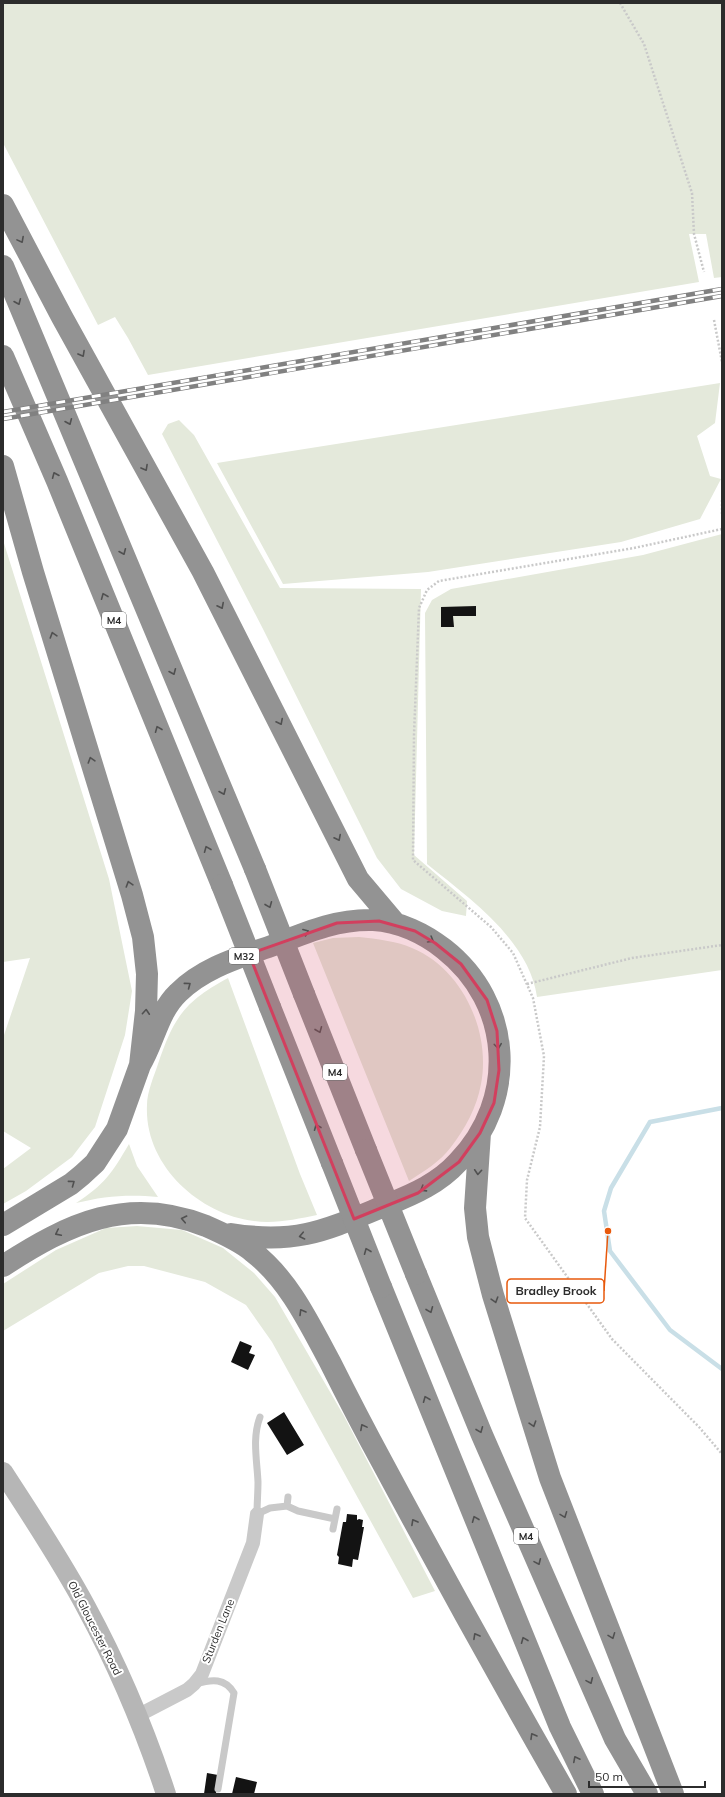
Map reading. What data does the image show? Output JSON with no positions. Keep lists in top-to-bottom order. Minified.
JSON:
{"streets":{"highway":["M4","M32"],"main road":["Old Gloucester Road"],"street":["Sturden Lane"]},"crossings":[["Old Gloucester Road","Sturden Lane"]],"places":["Bradley Brook"],"scale_bar":"50 m"}
